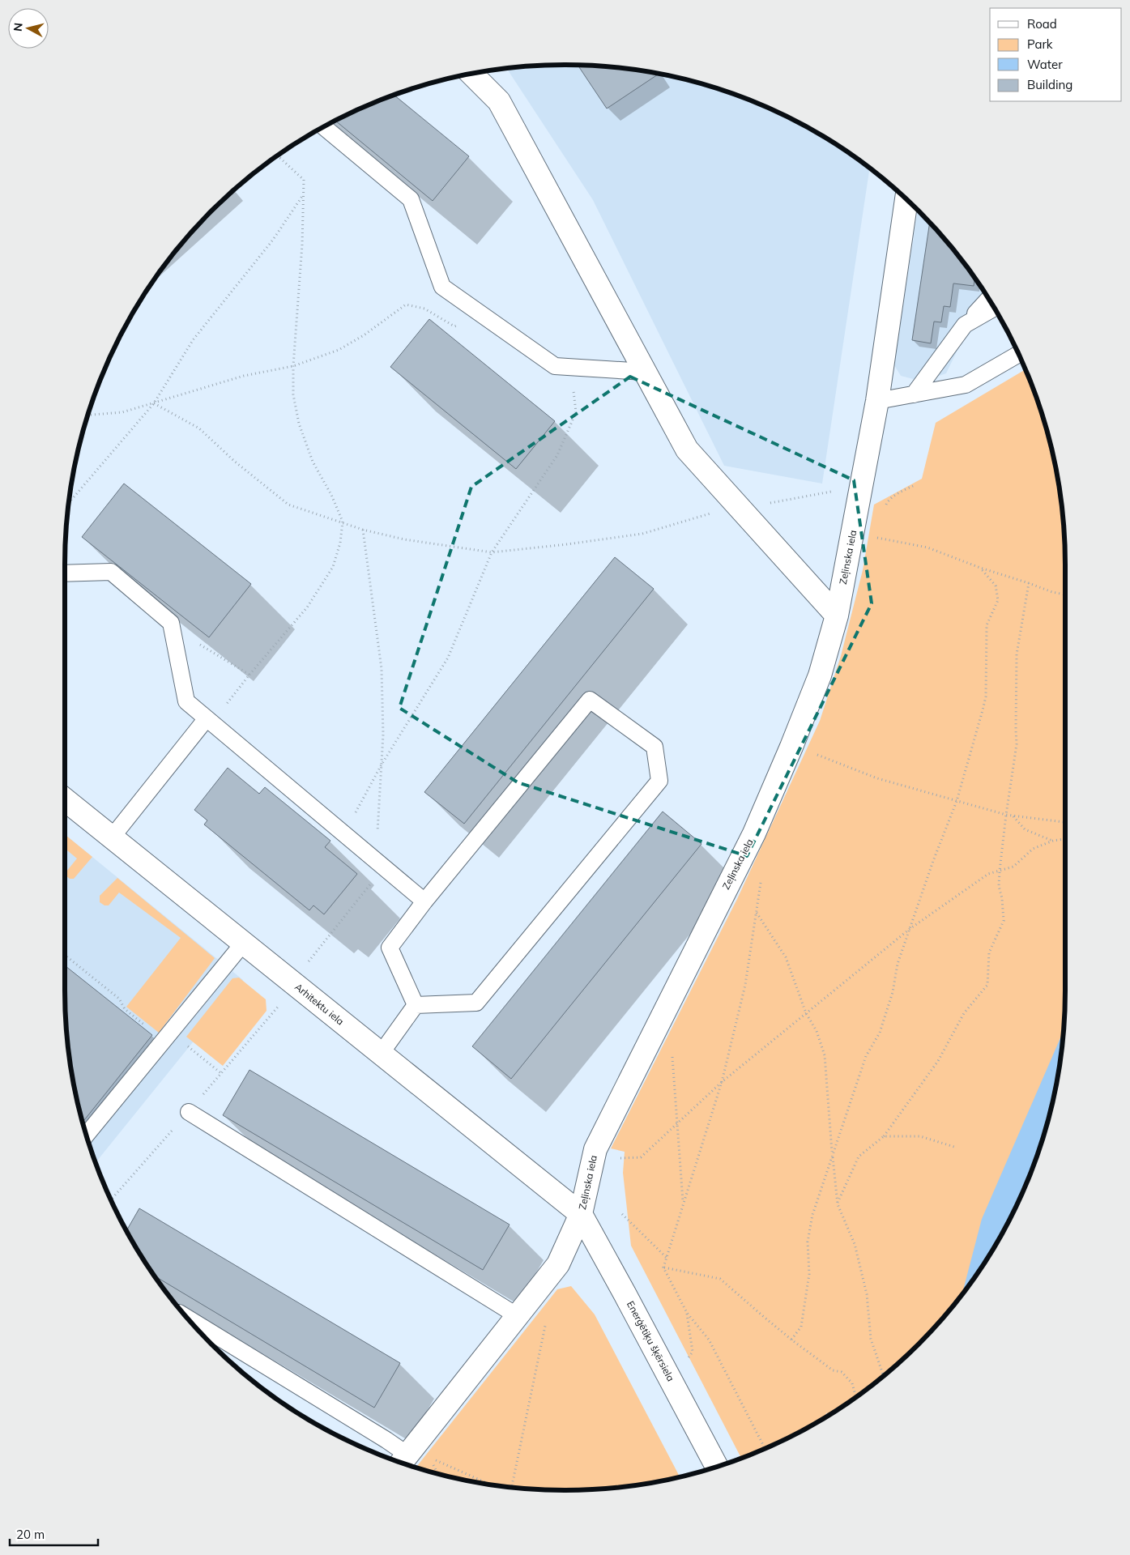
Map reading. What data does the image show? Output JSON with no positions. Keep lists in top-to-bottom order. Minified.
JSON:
{"streets":{"street":["Zeļinska iela","Arhitektu iela","Enerģētiķu šķērsiela"]},"crossings":[["Zeļinska iela","Arhitektu iela"],["Zeļinska iela","Enerģētiķu šķērsiela"],["Arhitektu iela","Enerģētiķu šķērsiela"]],"legend":["Road","Park","Water","Building"],"scale_bar":"20 m","north":"left"}
